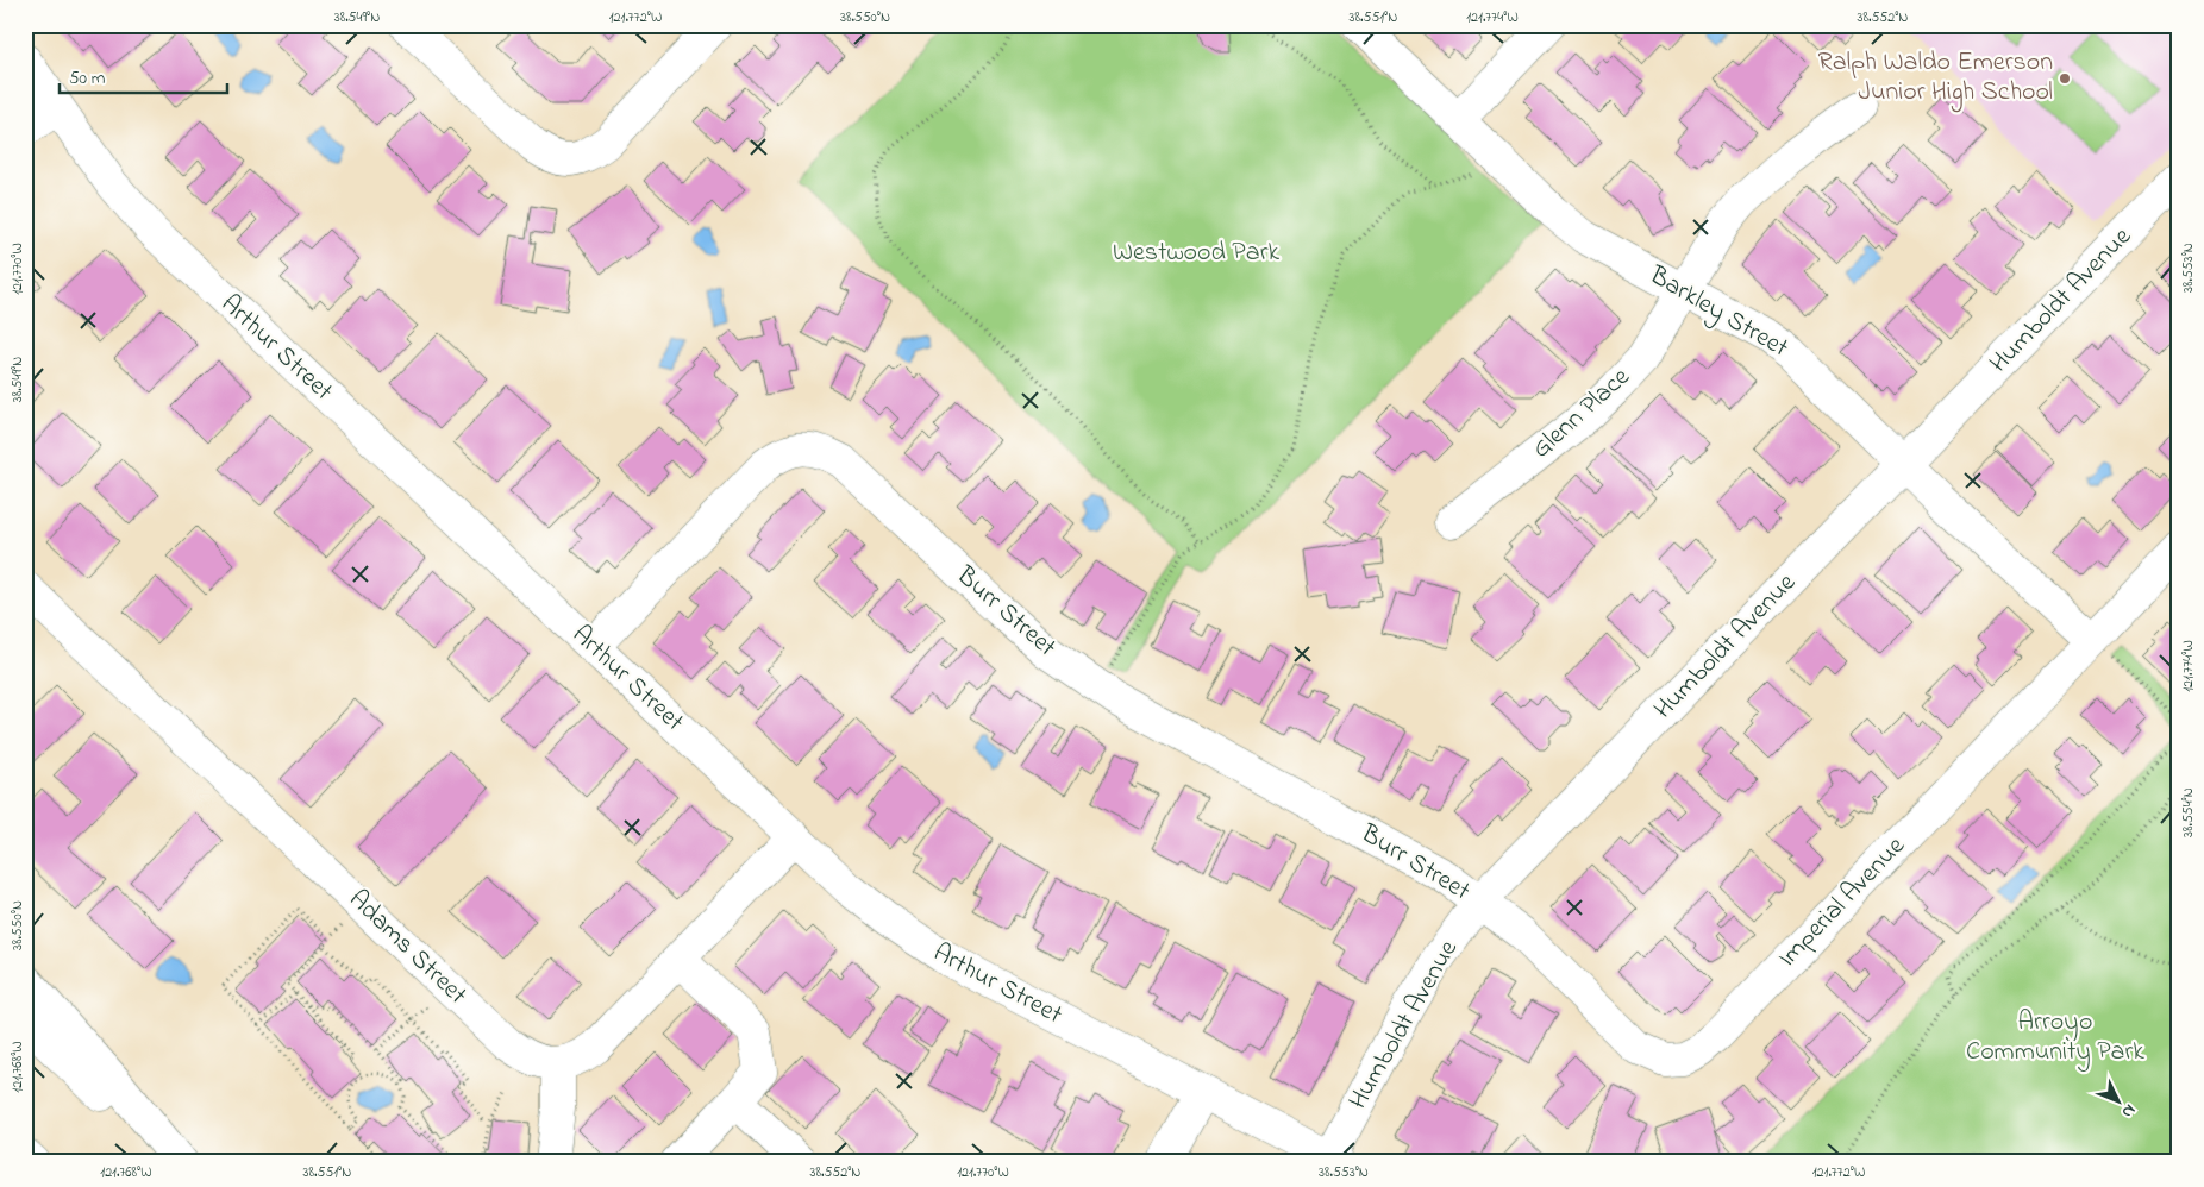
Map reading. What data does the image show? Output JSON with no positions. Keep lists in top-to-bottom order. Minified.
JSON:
{"streets":{"main road":["Humboldt Avenue","Barkley Street","Arthur Street","Glenn Place","Burr Street","Imperial Avenue","Adams Street"]},"crossings":[["Humboldt Avenue","Barkley Street"],["Humboldt Avenue","Arthur Street"],["Humboldt Avenue","Burr Street"],["Humboldt Avenue","Imperial Avenue"],["Barkley Street","Glenn Place"],["Barkley Street","Imperial Avenue"],["Arthur Street","Burr Street"],["Burr Street","Imperial Avenue"]],"parks":["Westwood Park","Arroyo Community Park"],"places":["Ralph Waldo Emerson Junior High School"],"scale_bar":"50 m","north":"bottom right","coordinates":["38.549°N","121.772°W","38.550°N","38.551°N","121.774°W","38.552°N","38.553°N","121.770°W","38.554°N","121.768°W"]}
